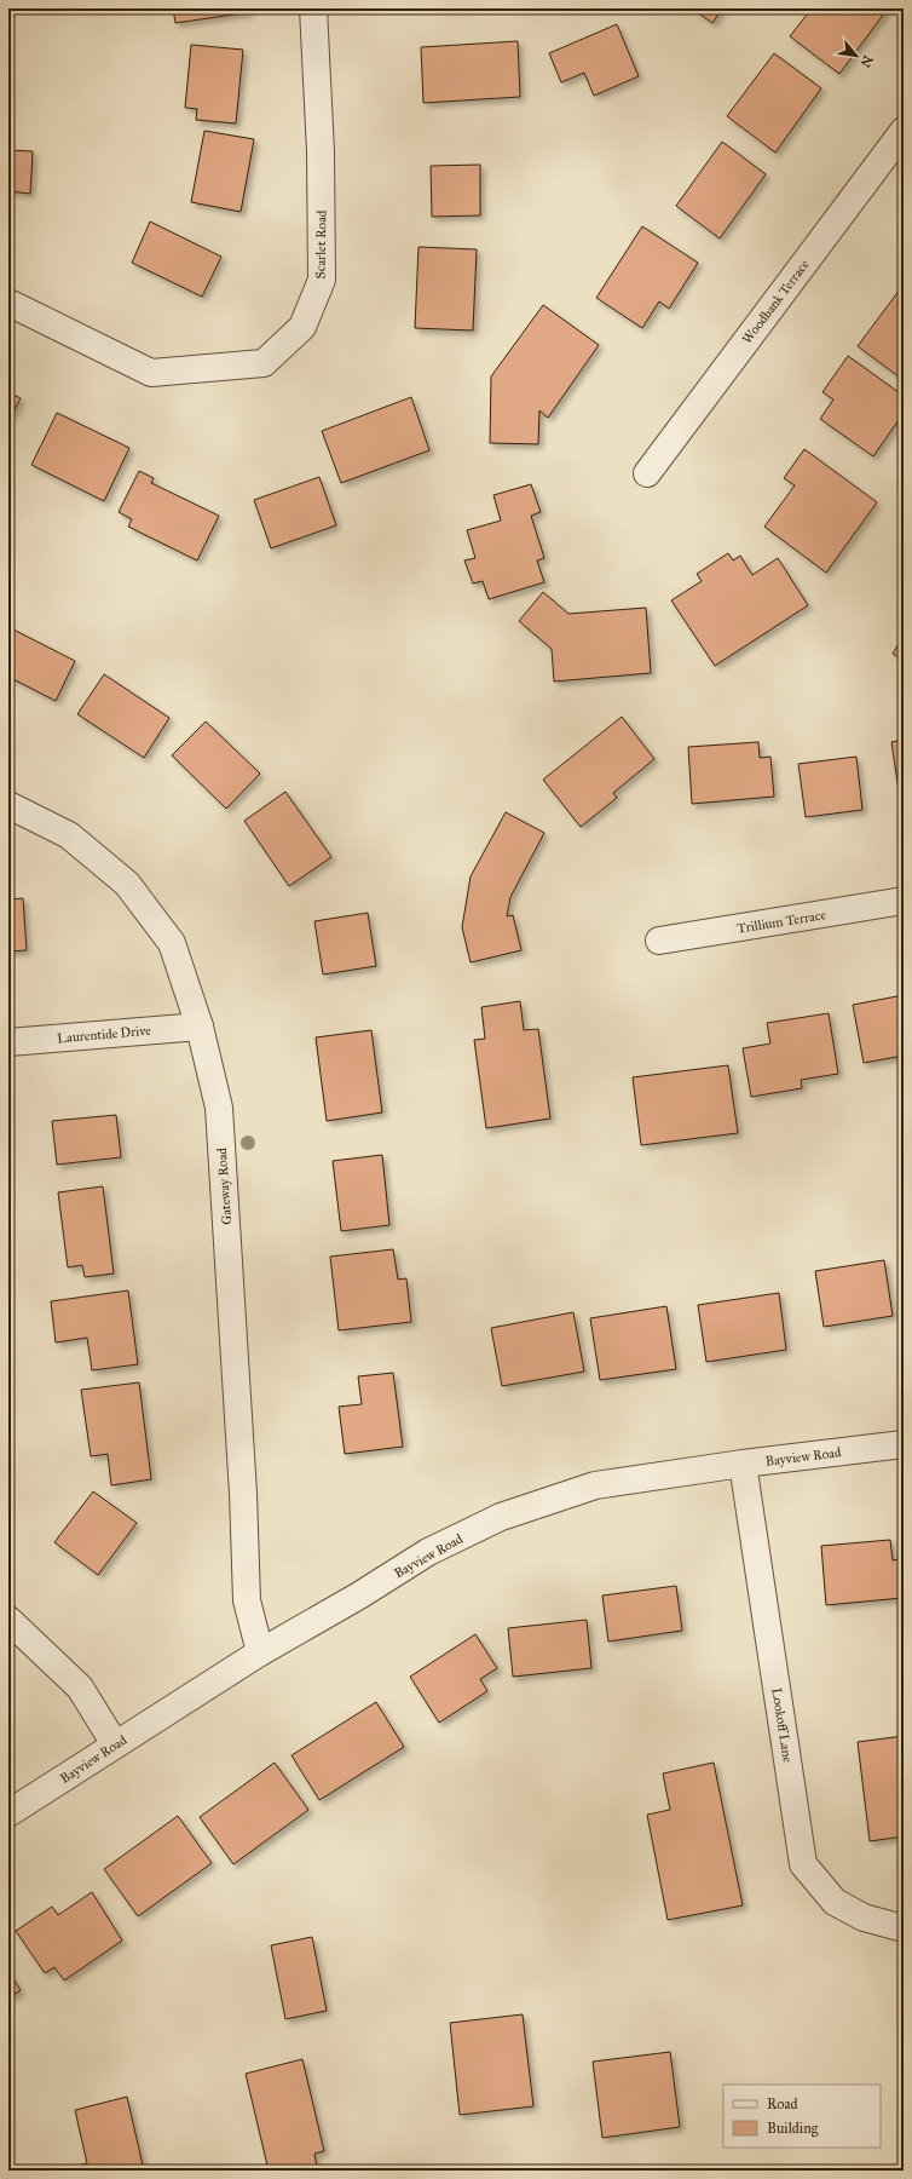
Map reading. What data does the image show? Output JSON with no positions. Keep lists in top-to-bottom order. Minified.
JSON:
{"streets":{"street":["Scarlet Road","Woodbank Terrace","Trillium Terrace","Laurentide Drive","Gateway Road","Bayview Road","Lookoff Lane"]},"crossings":[["Laurentide Drive","Gateway Road"],["Gateway Road","Bayview Road"],["Bayview Road","Lookoff Lane"]],"legend":["Road","Building"],"north":"bottom right"}
